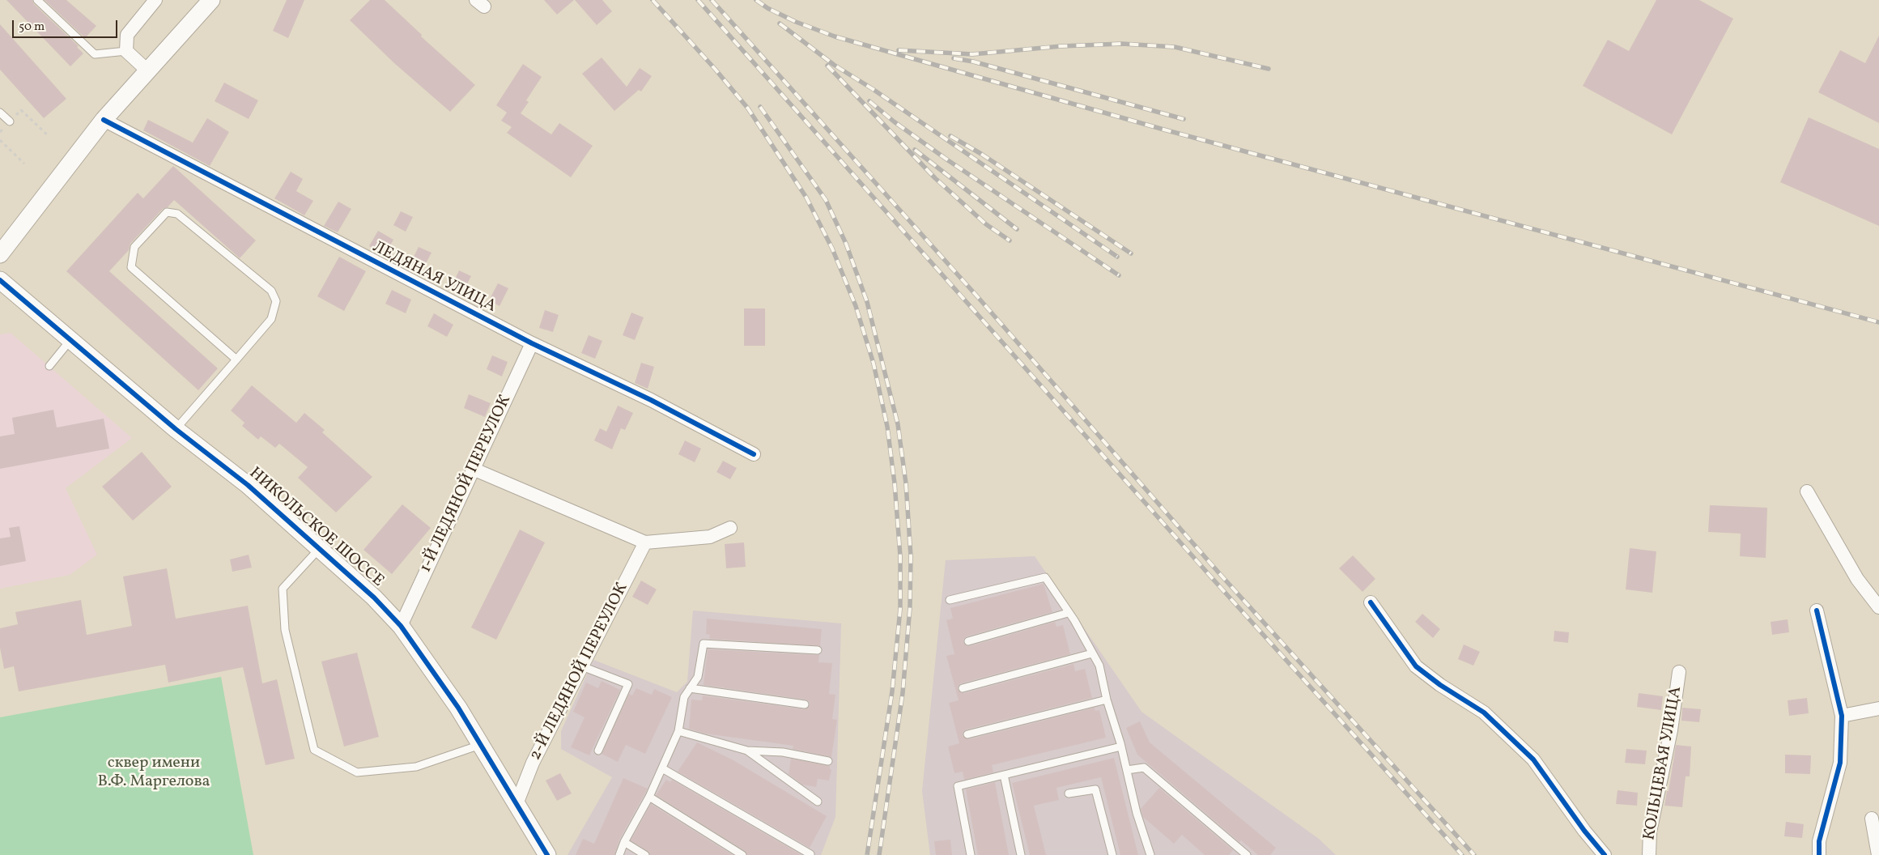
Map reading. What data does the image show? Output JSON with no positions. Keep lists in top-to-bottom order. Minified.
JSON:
{"streets":{"street":["ЛЕДЯНАЯ УЛИЦА","1-Й ЛЕДЯНОЙ ПЕРЕУЛОК","НИКОЛЬСКОЕ ШОССЕ","2-Й ЛЕДЯНОЙ ПЕРЕУЛОК","КОЛЬЦЕВАЯ УЛИЦА"]},"crossings":[["ЛЕДЯНАЯ УЛИЦА","1-Й ЛЕДЯНОЙ ПЕРЕУЛОК"],["1-Й ЛЕДЯНОЙ ПЕРЕУЛОК","НИКОЛЬСКОЕ ШОССЕ"],["НИКОЛЬСКОЕ ШОССЕ","2-Й ЛЕДЯНОЙ ПЕРЕУЛОК"]],"parks":["сквер имени В.Ф. Маргелова"],"scale_bar":"50 m"}
